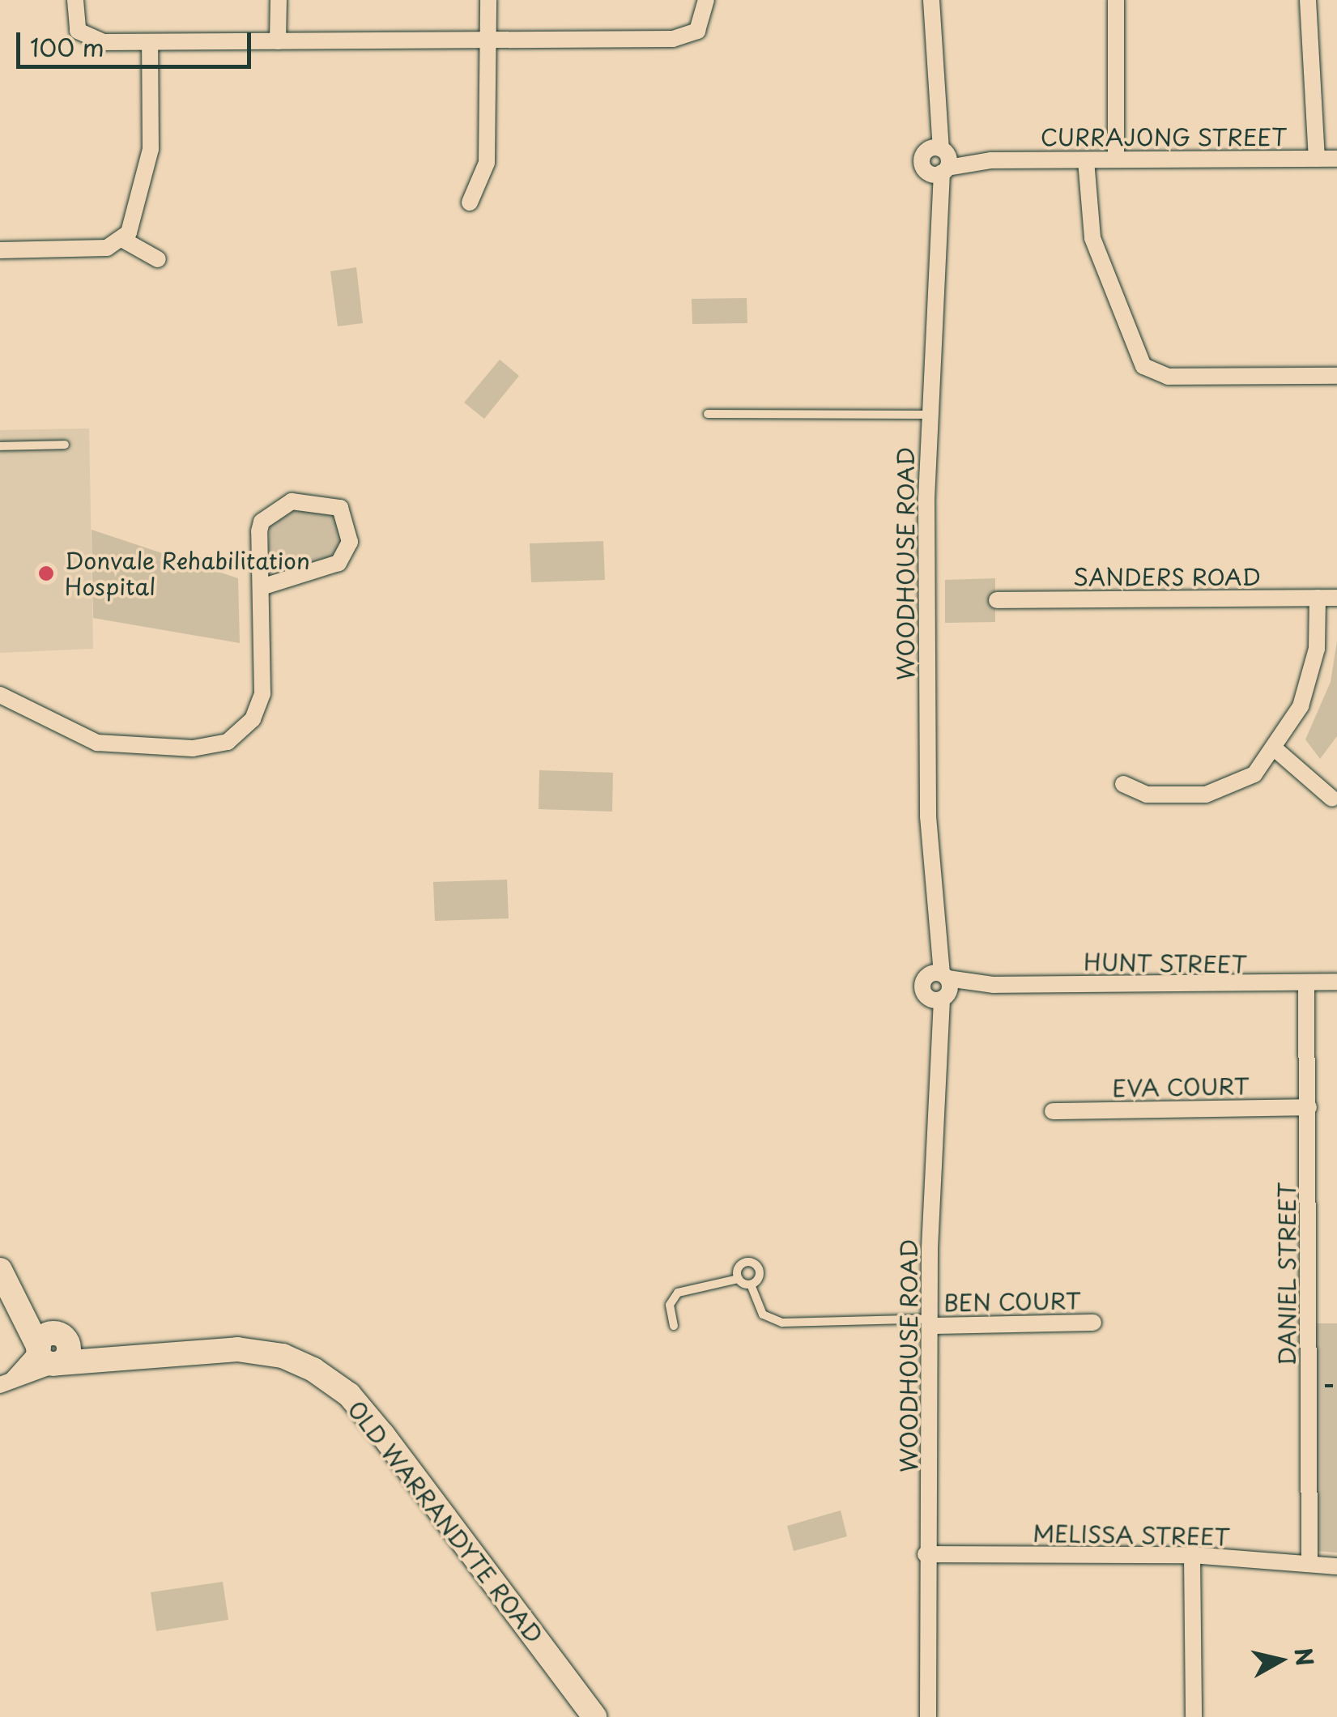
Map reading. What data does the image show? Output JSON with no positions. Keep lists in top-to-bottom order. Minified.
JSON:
{"streets":{"main road":["OLD WARRANDYTE ROAD"],"street":["CURRAJONG STREET","WOODHOUSE ROAD","SANDERS ROAD","HUNT STREET","EVA COURT","DANIEL STREET","BEN COURT","MELISSA STREET"]},"crossings":[["CURRAJONG STREET","WOODHOUSE ROAD"],["WOODHOUSE ROAD","HUNT STREET"],["WOODHOUSE ROAD","BEN COURT"],["WOODHOUSE ROAD","MELISSA STREET"],["HUNT STREET","DANIEL STREET"],["EVA COURT","DANIEL STREET"],["DANIEL STREET","MELISSA STREET"]],"places":["Donvale Rehabilitation Hospital"],"scale_bar":"100 m","north":"right"}
